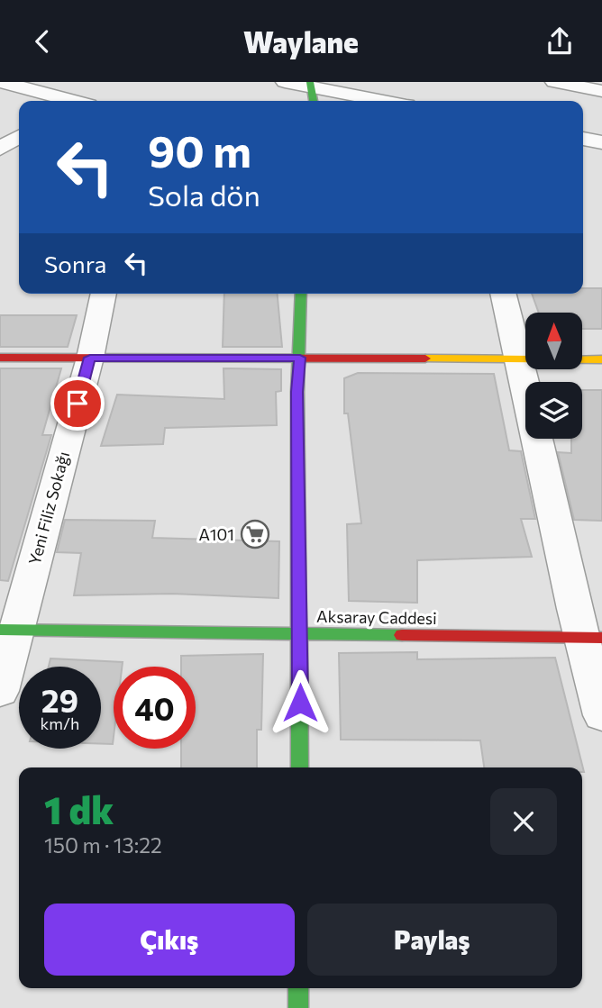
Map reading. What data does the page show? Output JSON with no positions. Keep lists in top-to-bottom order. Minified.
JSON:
{"streets":{"street":["Yeni Filiz Sokağı","Aksaray Caddesi"]},"crossings":[["Yeni Filiz Sokağı","Aksaray Caddesi"]],"places":{"supermarket":["A101"]},"north":"top","page":{"header":"Waylane","turn":["90 m","Sola dön"],"then":"Sonra","speed":"29 km/h","limit":"40","heading":["1 dk","150 m · 13:22"],"buttons":["Çıkış","Paylaş"]}}
